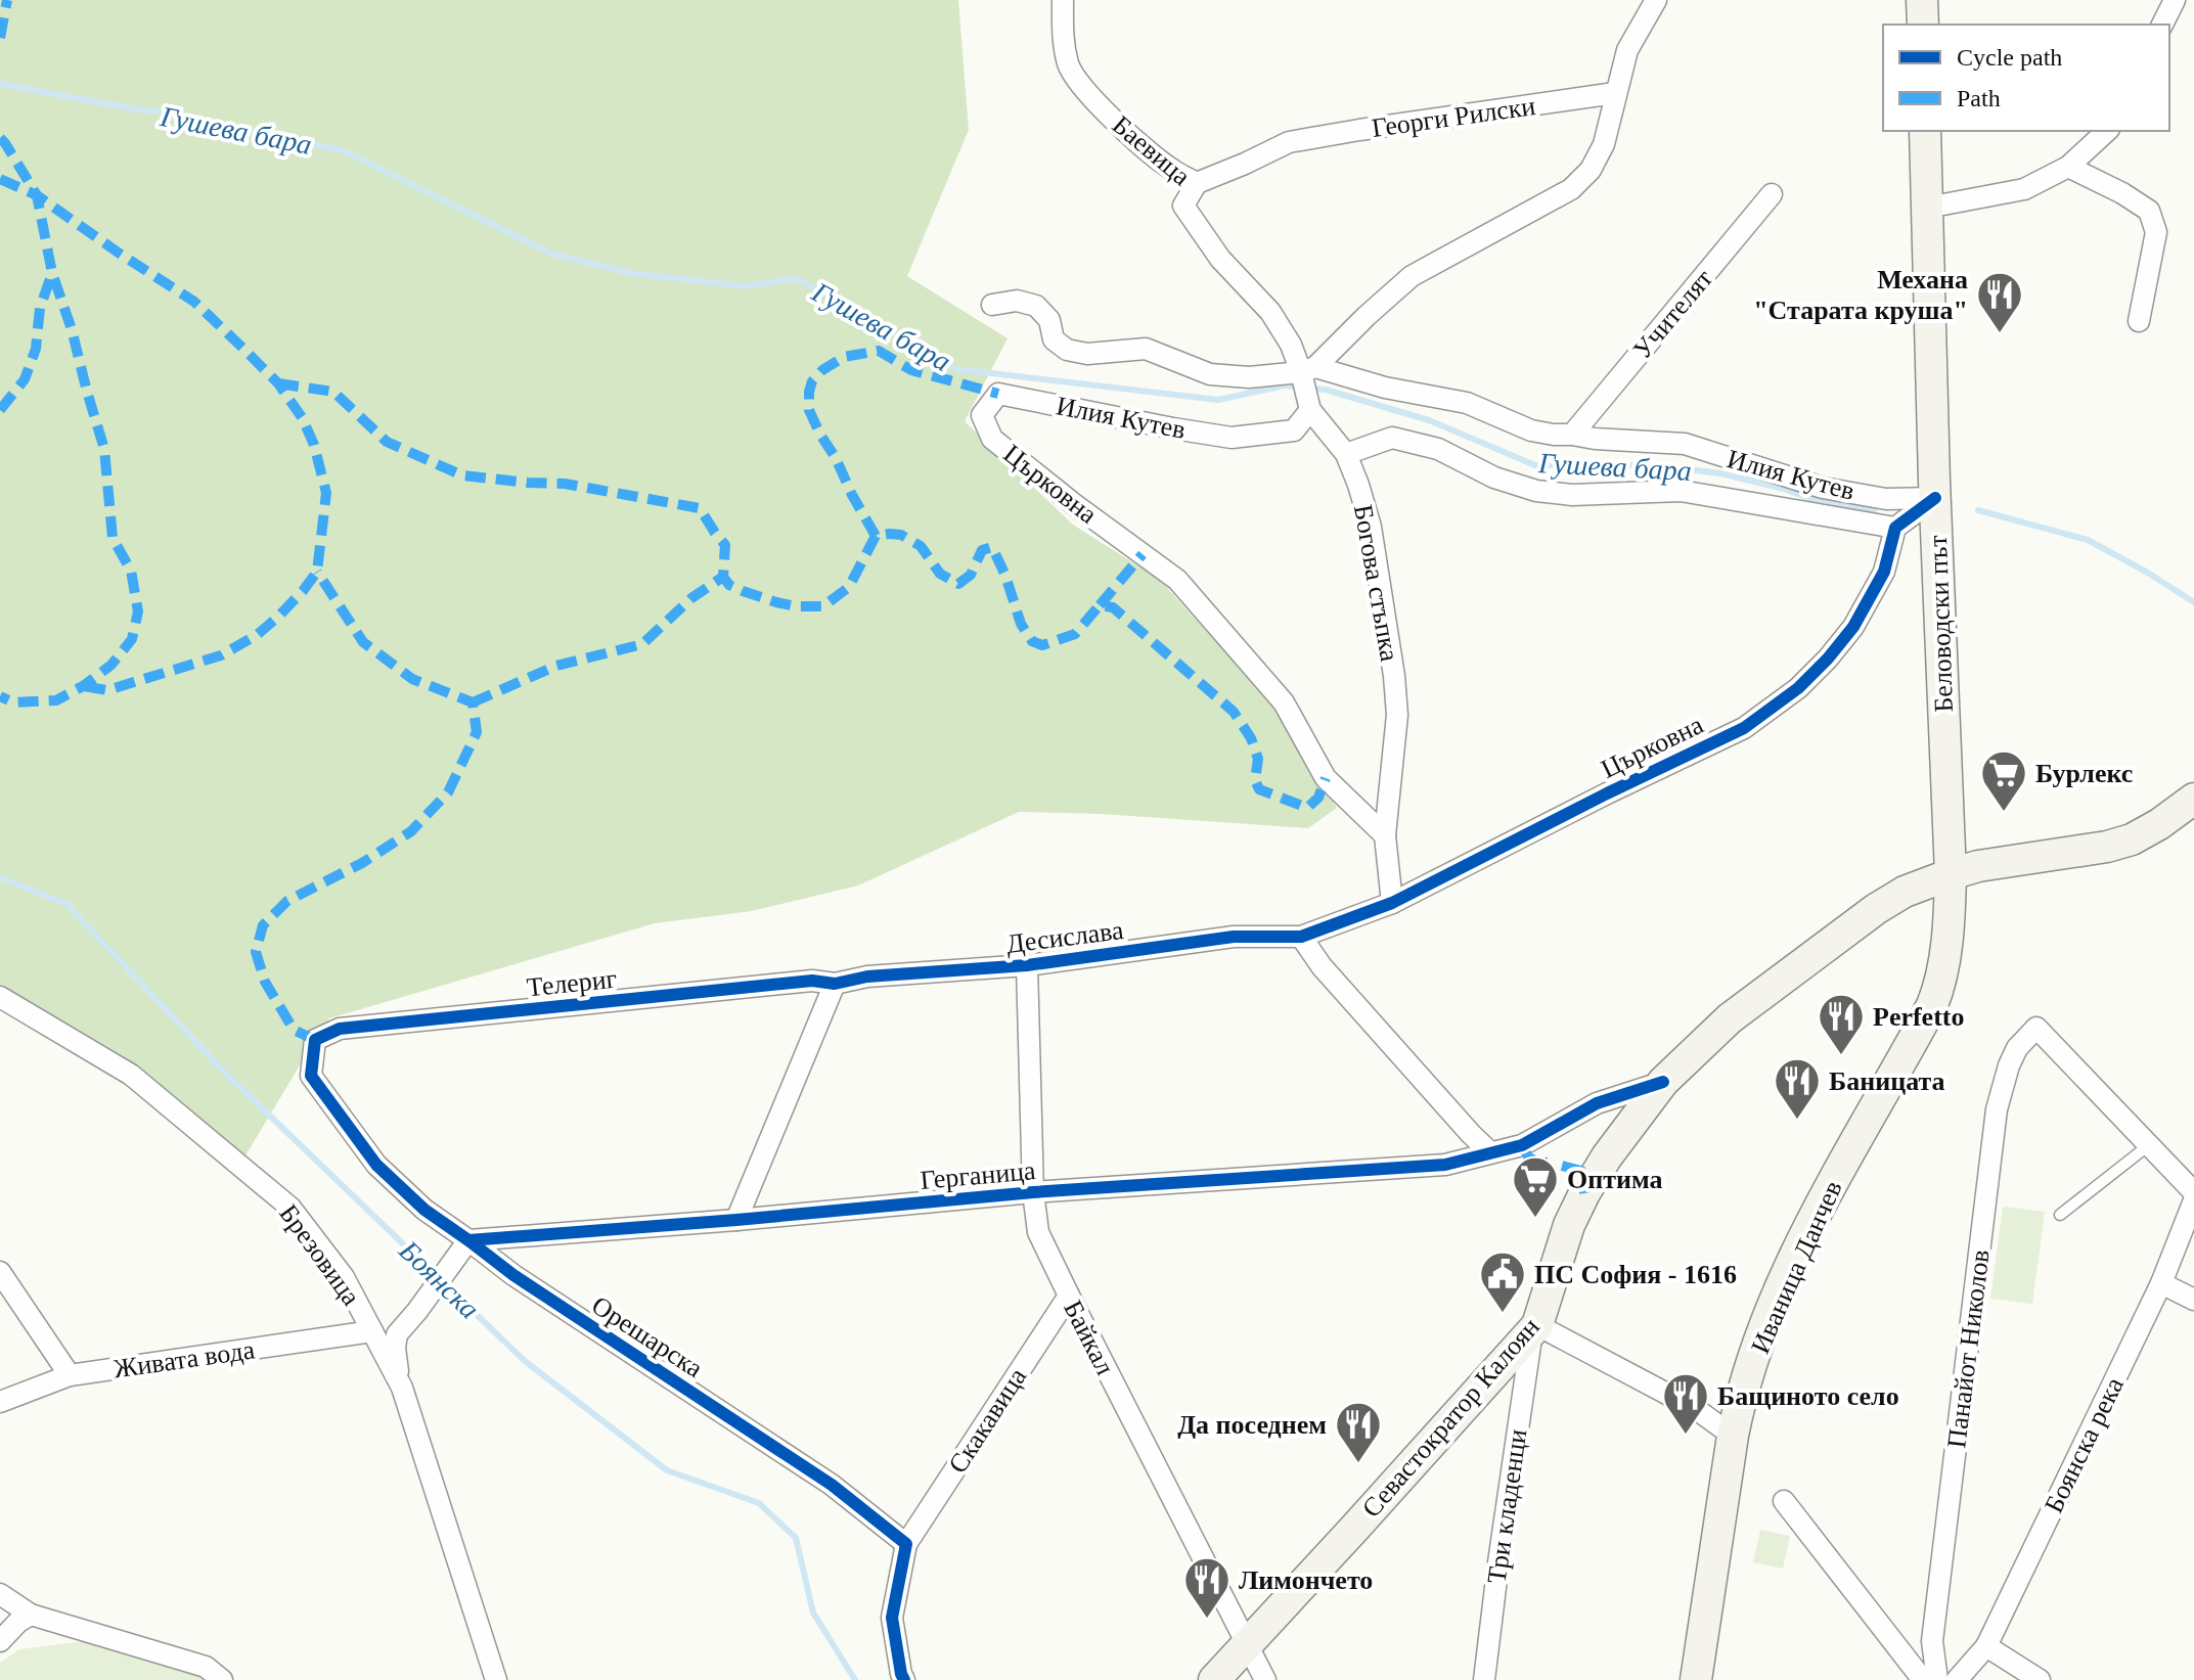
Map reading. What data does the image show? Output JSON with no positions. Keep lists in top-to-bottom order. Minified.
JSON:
{"streets":{"main road":["Беловодски път","Иваница Данчев","Севастократор Калоян"],"street":["Георги Рилски","Баевица","Учителят","Илия Кутев","Църковна","Богова стъпка","Десислава","Телериг","Герганица","Брезовица","Орешарска","Байкал","Панайот Николов","Живата вода","Скакавица","Боянска река","Три кладенци"]},"crossings":[["Георги Рилски","Баевица"],["Баевица","Илия Кутев"],["Баевица","Богова стъпка"],["Учителят","Илия Кутев"],["Илия Кутев","Църковна"],["Илия Кутев","Богова стъпка"],["Илия Кутев","Беловодски път"],["Църковна","Богова стъпка"],["Църковна","Десислава"],["Беловодски път","Иваница Данчев"],["Беловодски път","Севастократор Калоян"],["Десислава","Телериг"],["Десислава","Байкал"],["Телериг","Орешарска"],["Герганица","Орешарска"],["Герганица","Байкал"],["Герганица","Севастократор Калоян"],["Брезовица","Живата вода"],["Иваница Данчев","Севастократор Калоян"],["Орешарска","Скакавица"],["Байкал","Севастократор Калоян"],["Байкал","Скакавица"],["Севастократор Калоян","Три кладенци"]],"water":["Гушева бара","Боянска"],"places":{"restaurant":["Механа \"Старата круша\"","Perfetto","Баницата","Бащиното село","Да поседнем","Лимончето"],"supermarket":["Бурлекс","Оптима"],"public building":["ПС София - 1616"]},"legend":["Cycle path","Path"]}
